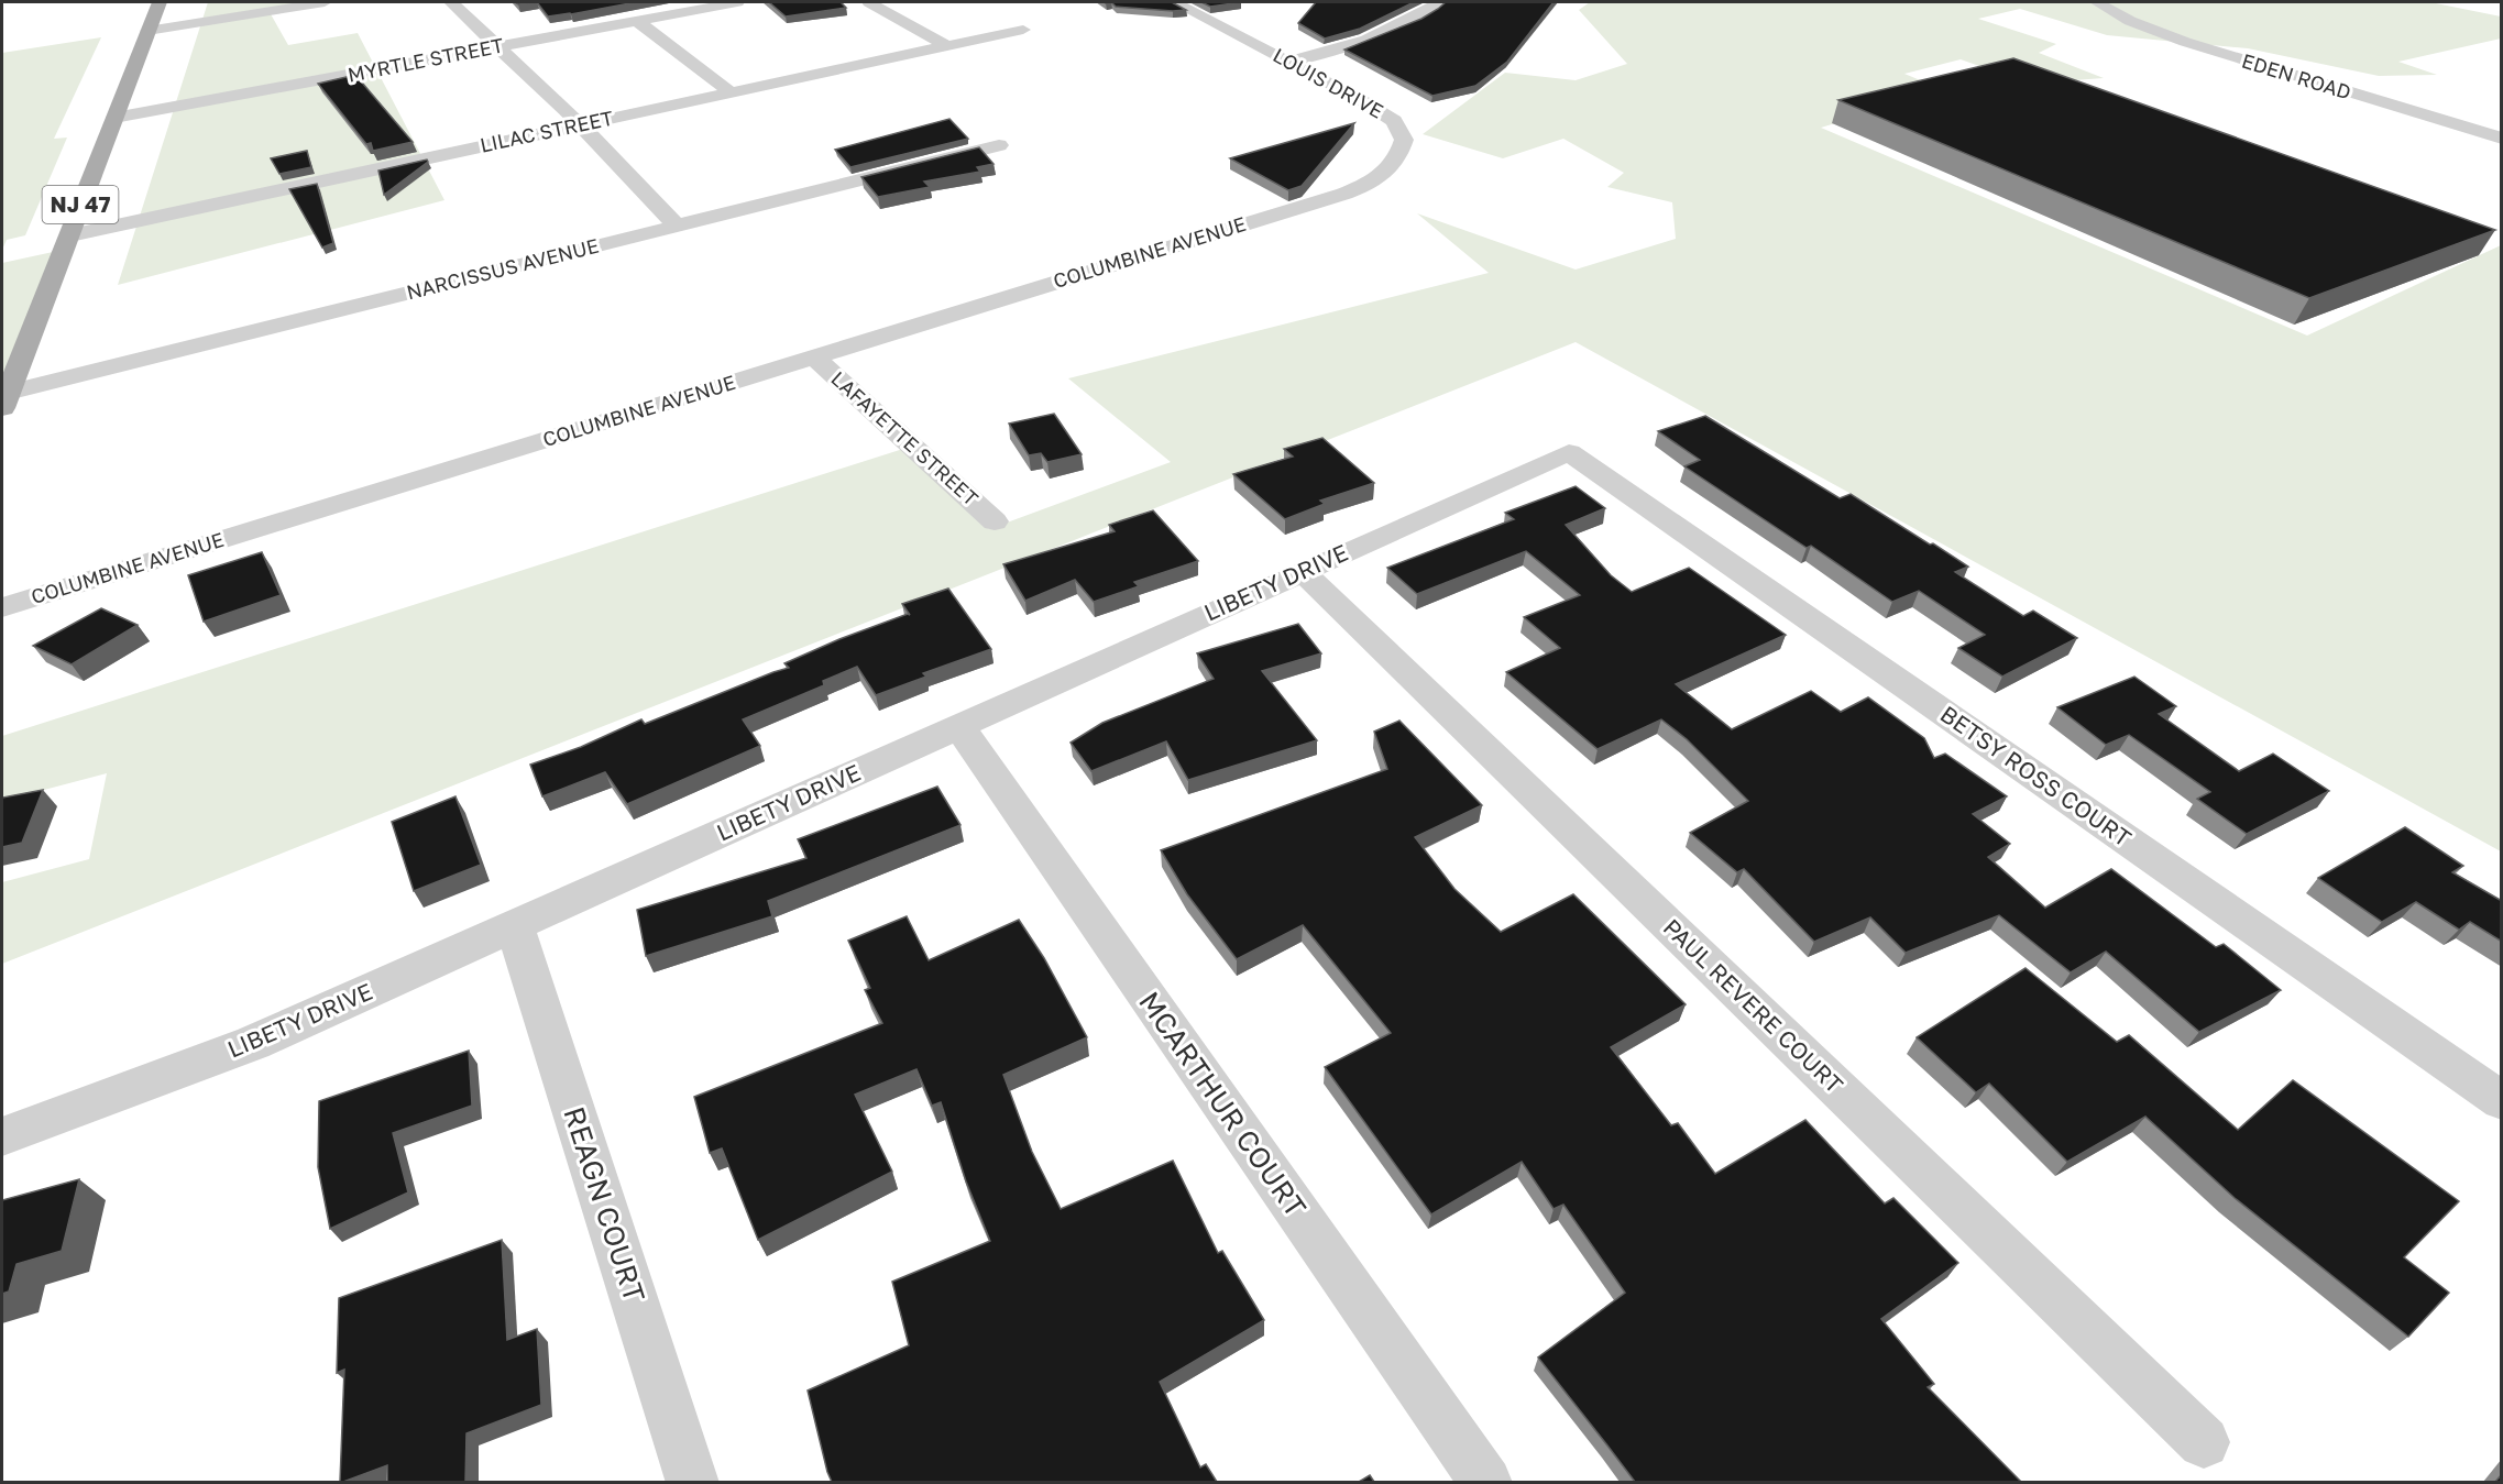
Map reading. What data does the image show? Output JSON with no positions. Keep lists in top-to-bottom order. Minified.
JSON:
{"streets":{"main road":["NJ 47"],"street":["MYRTLE STREET","EDEN ROAD","LOUIS DRIVE","LILAC STREET","COLUMBINE AVENUE","NARCISSUS AVENUE","LAFAYETTE STREET","LIBETY DRIVE","BETSY ROSS COURT","PAUL REVERE COURT","MCARTHUR COURT","REAGN COURT"]},"crossings":[["MYRTLE STREET","NJ 47"],["LOUIS DRIVE","COLUMBINE AVENUE"],["LILAC STREET","NJ 47"],["NJ 47","NARCISSUS AVENUE"],["COLUMBINE AVENUE","LAFAYETTE STREET"],["LIBETY DRIVE","BETSY ROSS COURT"],["LIBETY DRIVE","PAUL REVERE COURT"],["LIBETY DRIVE","MCARTHUR COURT"],["LIBETY DRIVE","REAGN COURT"]]}
